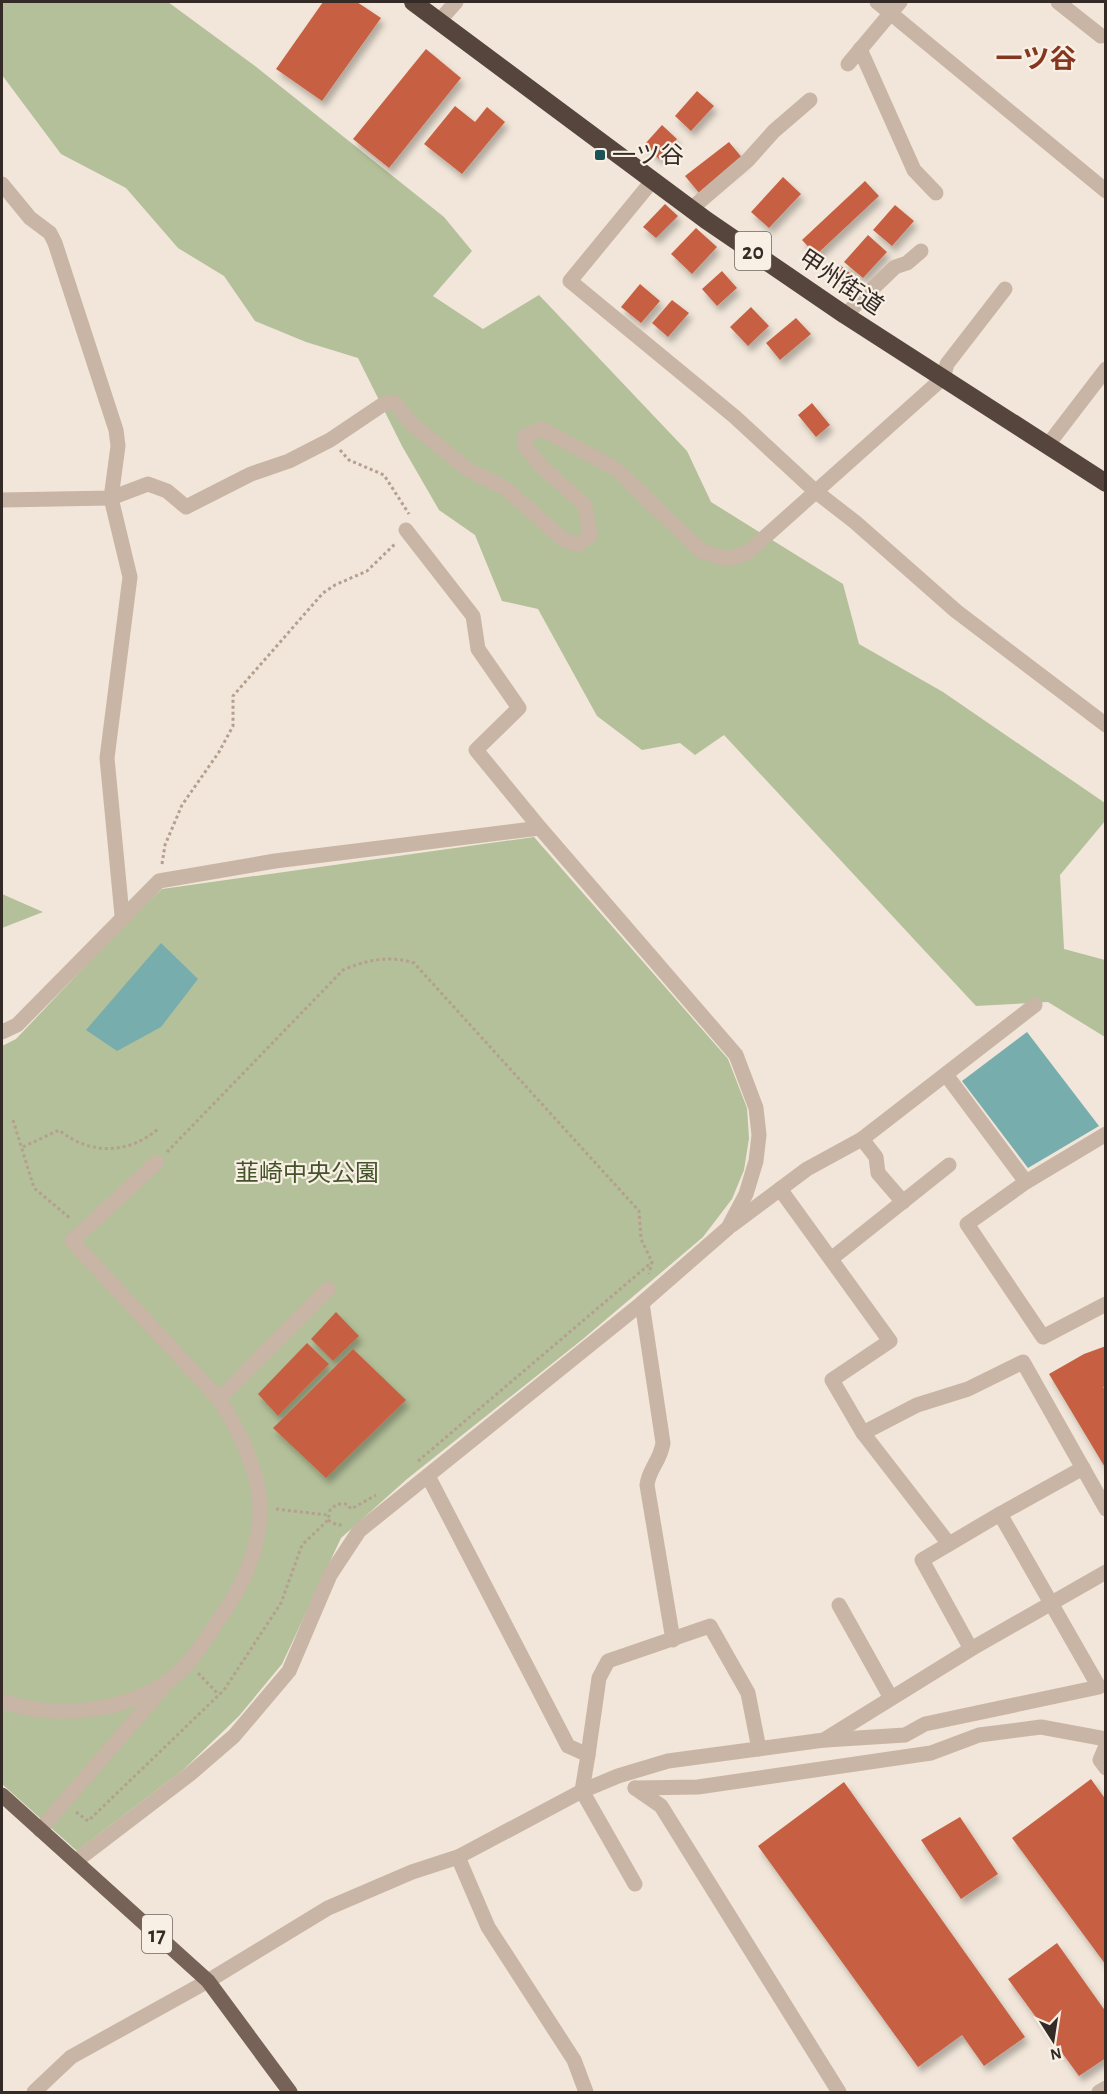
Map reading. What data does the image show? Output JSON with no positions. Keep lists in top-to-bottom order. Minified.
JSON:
{"streets":{"highway":["20","甲州街道"],"main road":["17"]},"districts":["一ツ谷"],"parks":["韮崎中央公園"],"places":{"transit":["一ツ谷"]},"north":"bottom"}
